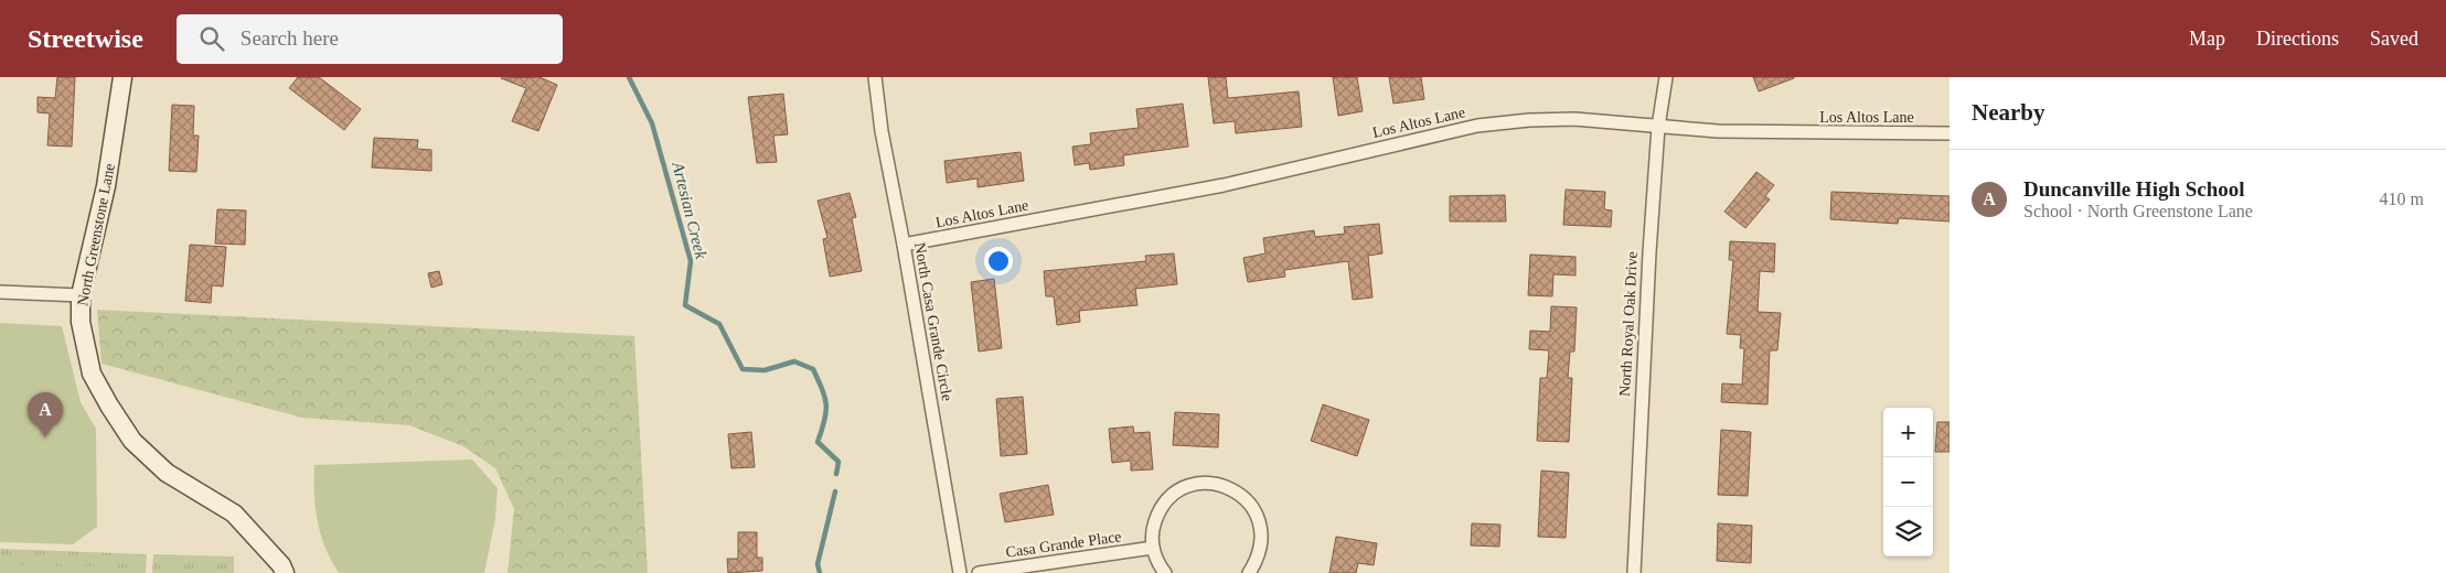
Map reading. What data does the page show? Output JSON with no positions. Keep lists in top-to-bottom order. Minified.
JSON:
{"streets":{"street":["Los Altos Lane","North Greenstone Lane","North Casa Grande Circle","North Royal Oak Drive","Casa Grande Place"]},"crossings":[["Los Altos Lane","North Casa Grande Circle"],["Los Altos Lane","North Royal Oak Drive"]],"water":["Artesian Creek"],"page":{"header":"Streetwise","search":"Search here","nav":["Map","Directions","Saved"],"heading":"Nearby","list":[{"mark":"A","name":"Duncanville High School","note":"School · North Greenstone Lane","value":"410 m"}],"pins":"A","map_buttons":["+","−"]}}
